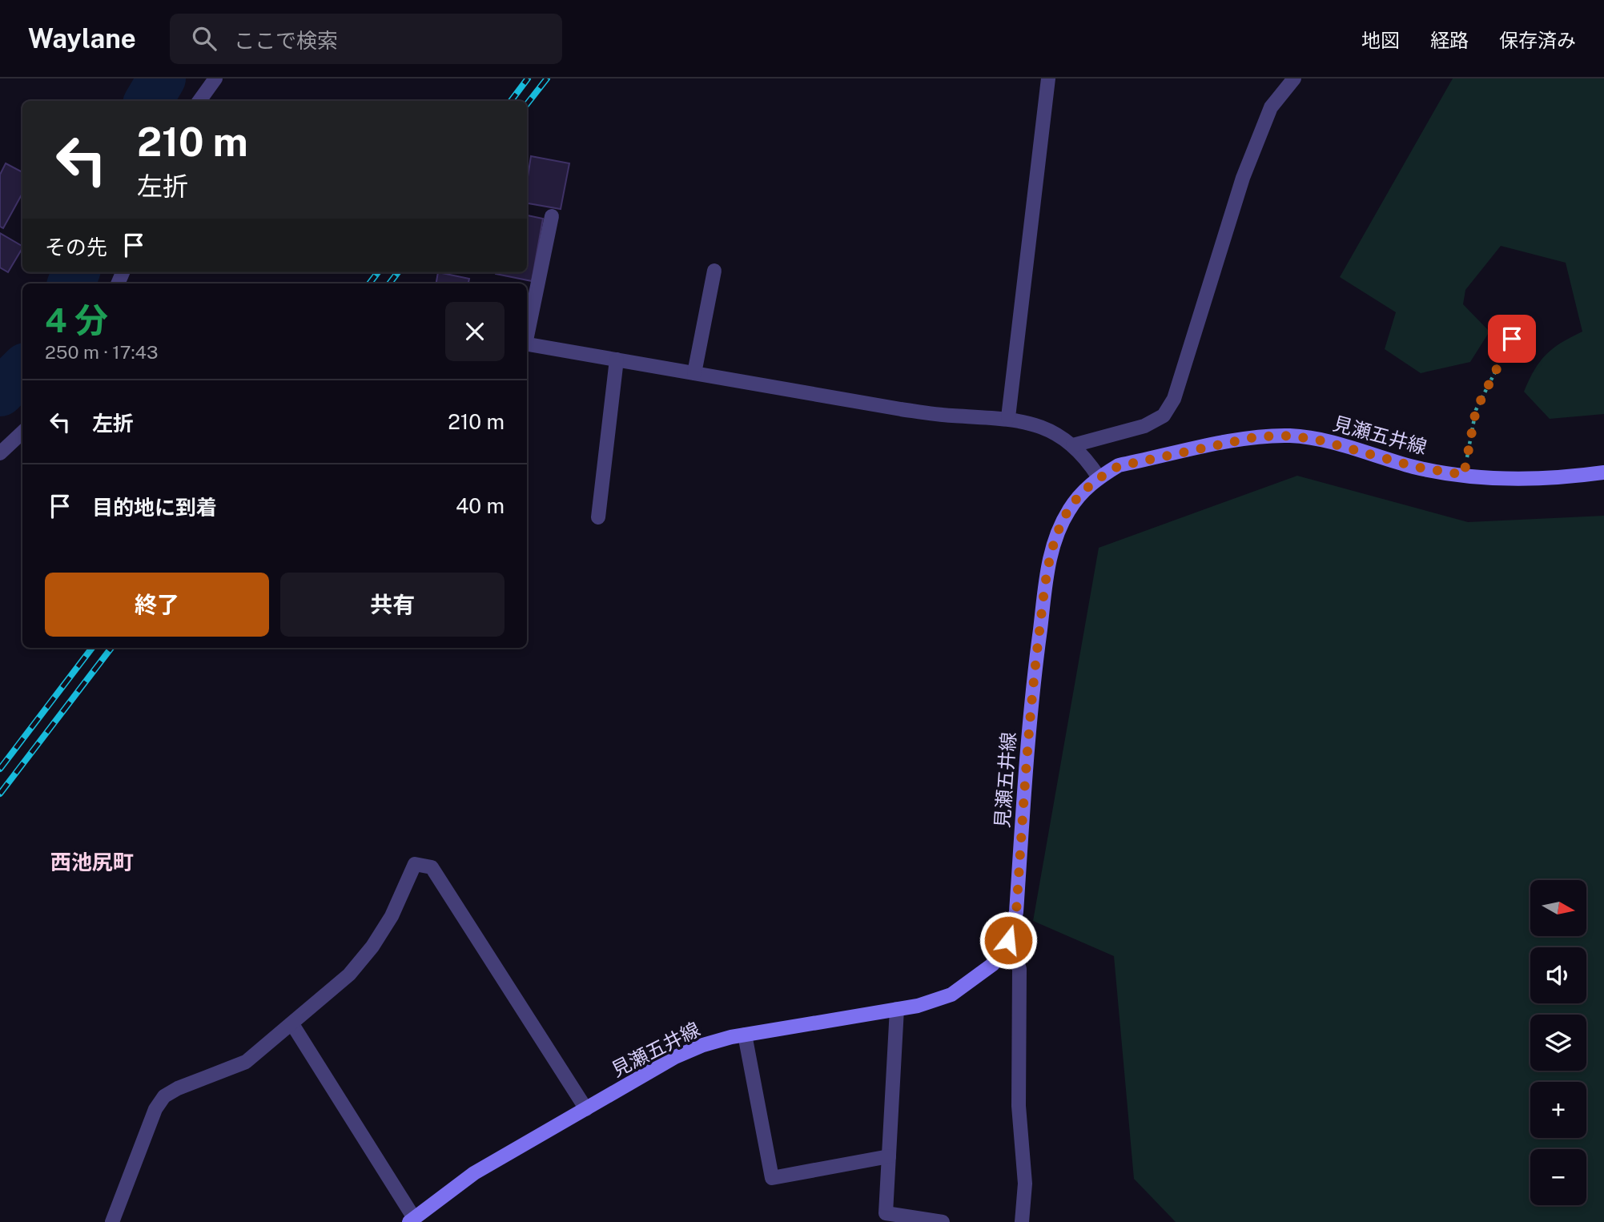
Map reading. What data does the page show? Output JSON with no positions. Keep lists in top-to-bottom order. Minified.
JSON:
{"streets":{"main road":["見瀬五井線"]},"districts":["西池尻町"],"north":"right","page":{"header":"Waylane","search":"ここで検索","nav":["地図","経路","保存済み"],"turn":["210 m","左折"],"then":"その先","heading":["4 分","250 m · 17:43"],"list":[{"name":"左折","value":"210 m"},{"name":"目的地に到着","value":"40 m"}],"buttons":["終了","共有"],"map_buttons":["+","−"]}}
